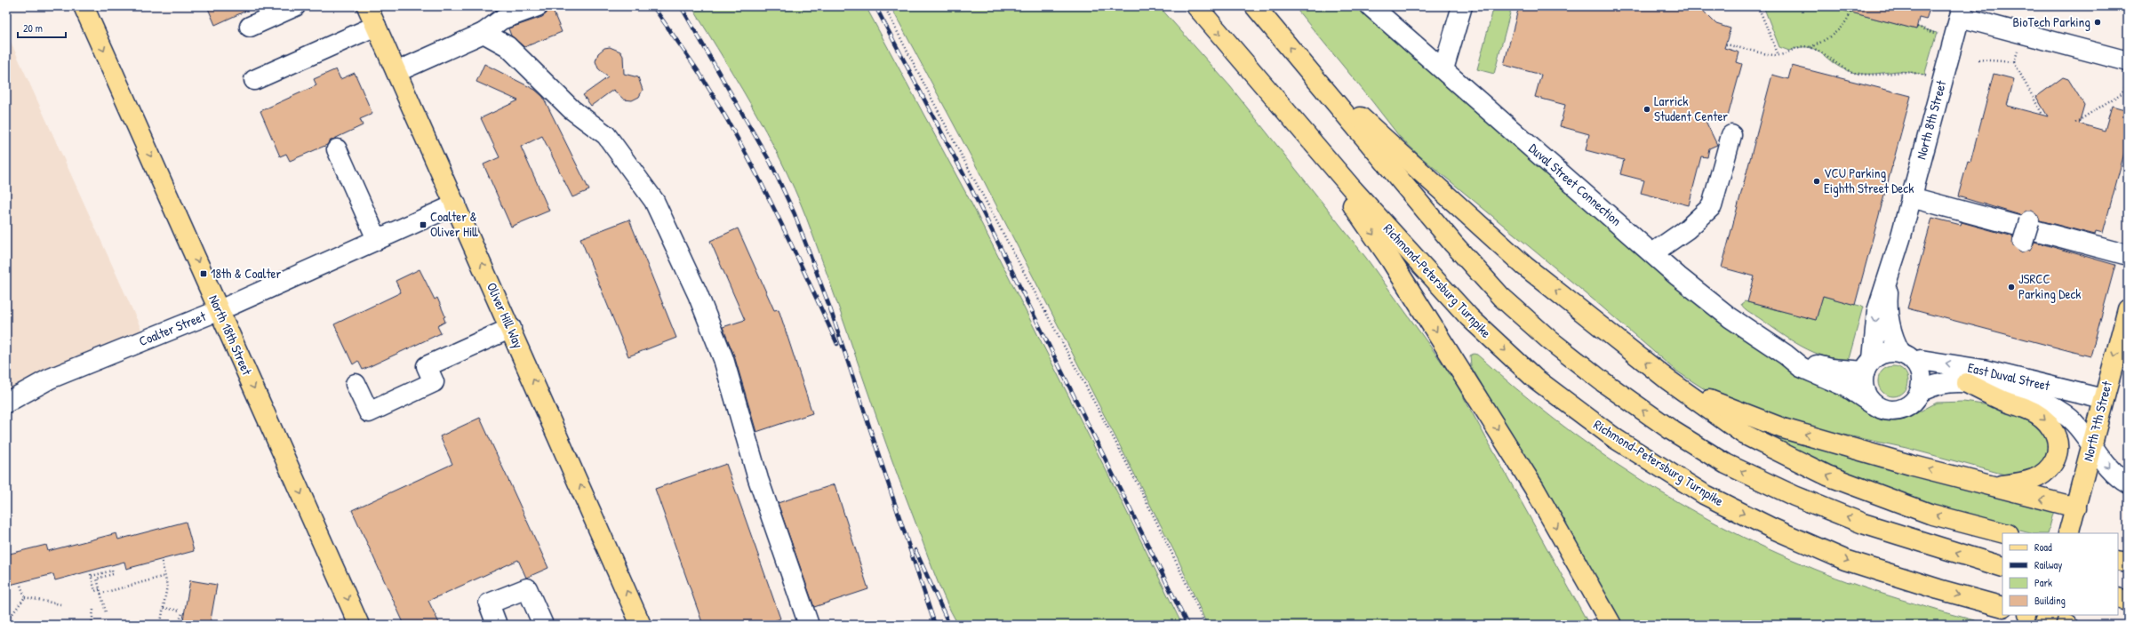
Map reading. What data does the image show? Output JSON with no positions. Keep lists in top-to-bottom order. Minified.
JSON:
{"streets":{"main road":["Richmond-Petersburg Turnpike","Oliver Hill Way","North 18th Street","North 7th Street"],"street":["North 8th Street","Duval Street Connection","Coalter Street","East Duval Street"]},"crossings":[["North 8th Street","Duval Street Connection"],["North 8th Street","East Duval Street"],["Duval Street Connection","East Duval Street"],["Oliver Hill Way","Coalter Street"],["Coalter Street","North 18th Street"],["East Duval Street","North 7th Street"]],"one_way":["Oliver Hill Way","North 18th Street","North 7th Street"],"places":{"other":["BioTech Parking","Larrick Student Center","VCU Parking Eighth Street Deck","JSRCC Parking Deck"],"transit":["Coalter & Oliver Hill","18th & Coalter"]},"legend":["Road","Railway","Park","Building"],"scale_bar":"20 m"}
